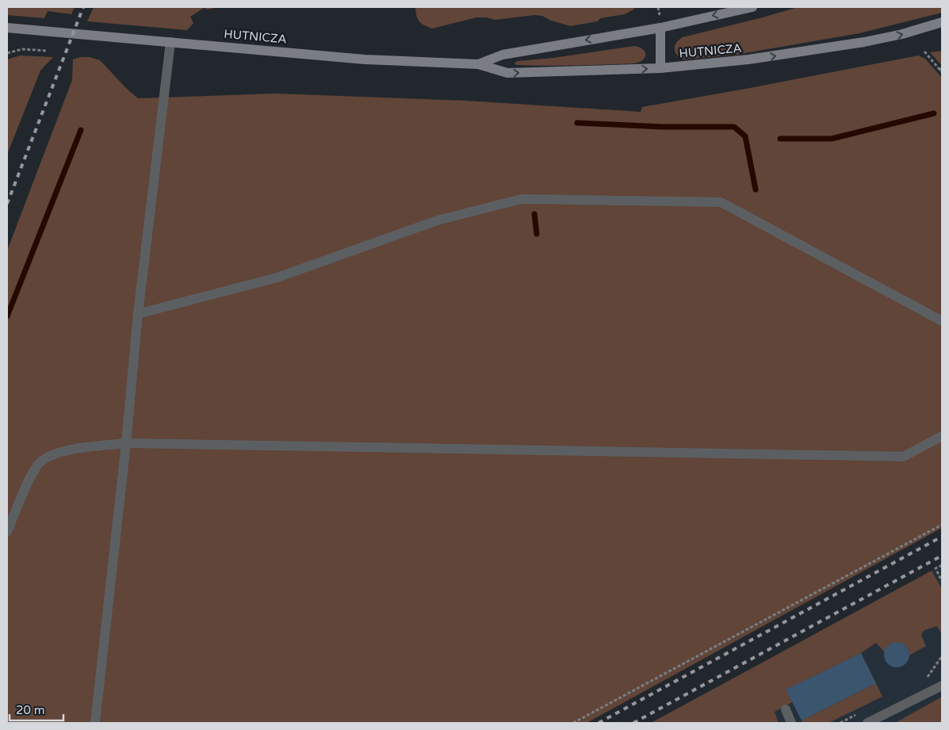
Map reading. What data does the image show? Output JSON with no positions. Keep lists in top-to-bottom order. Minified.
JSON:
{"streets":{"main road":["HUTNICZA"]},"scale_bar":"20 m"}
